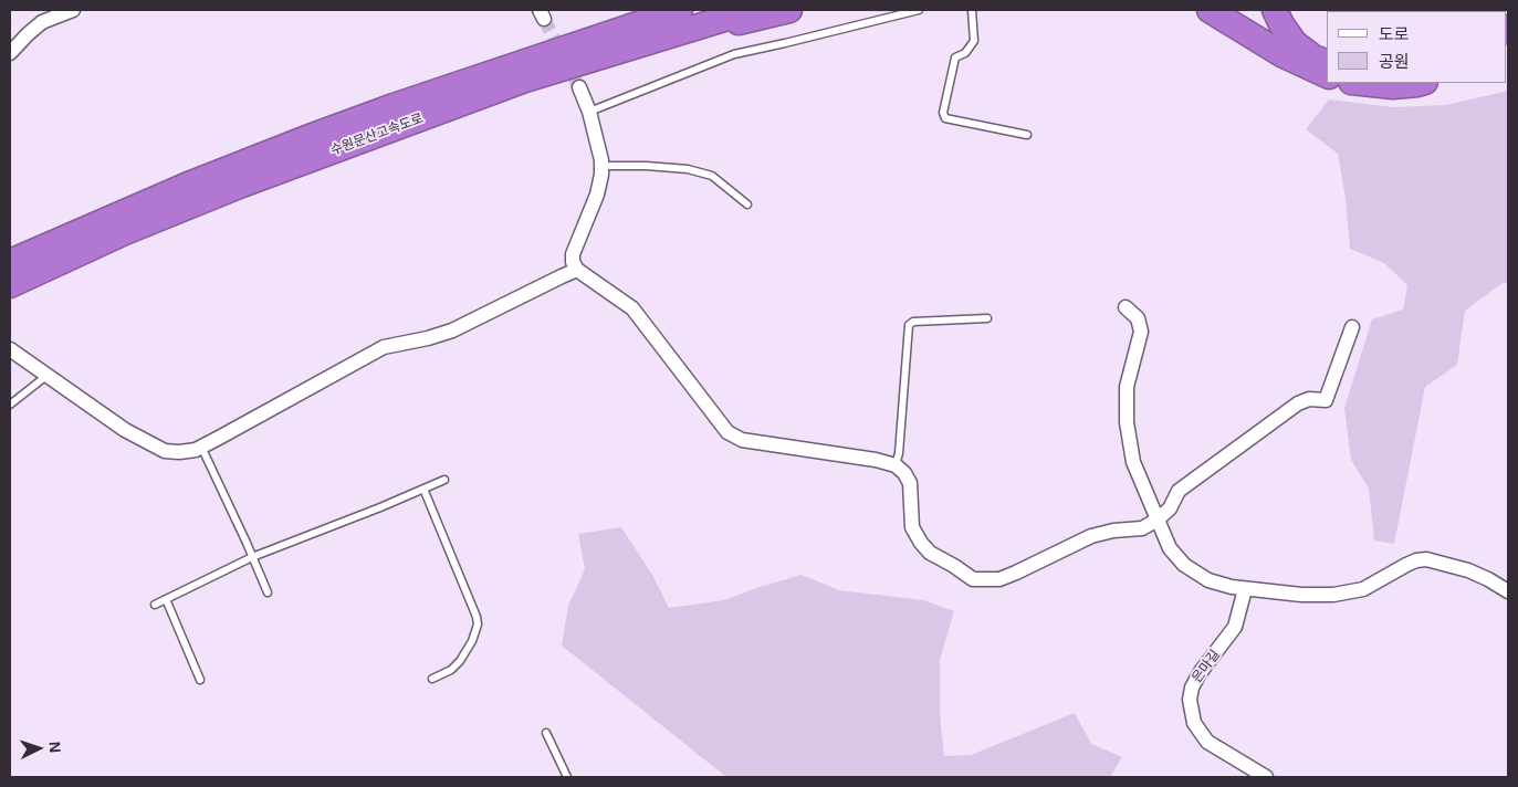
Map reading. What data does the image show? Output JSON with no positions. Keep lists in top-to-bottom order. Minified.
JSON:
{"streets":{"highway":["수원문산고속도로"],"street":["은마길"]},"legend":["도로","공원"],"north":"right"}
